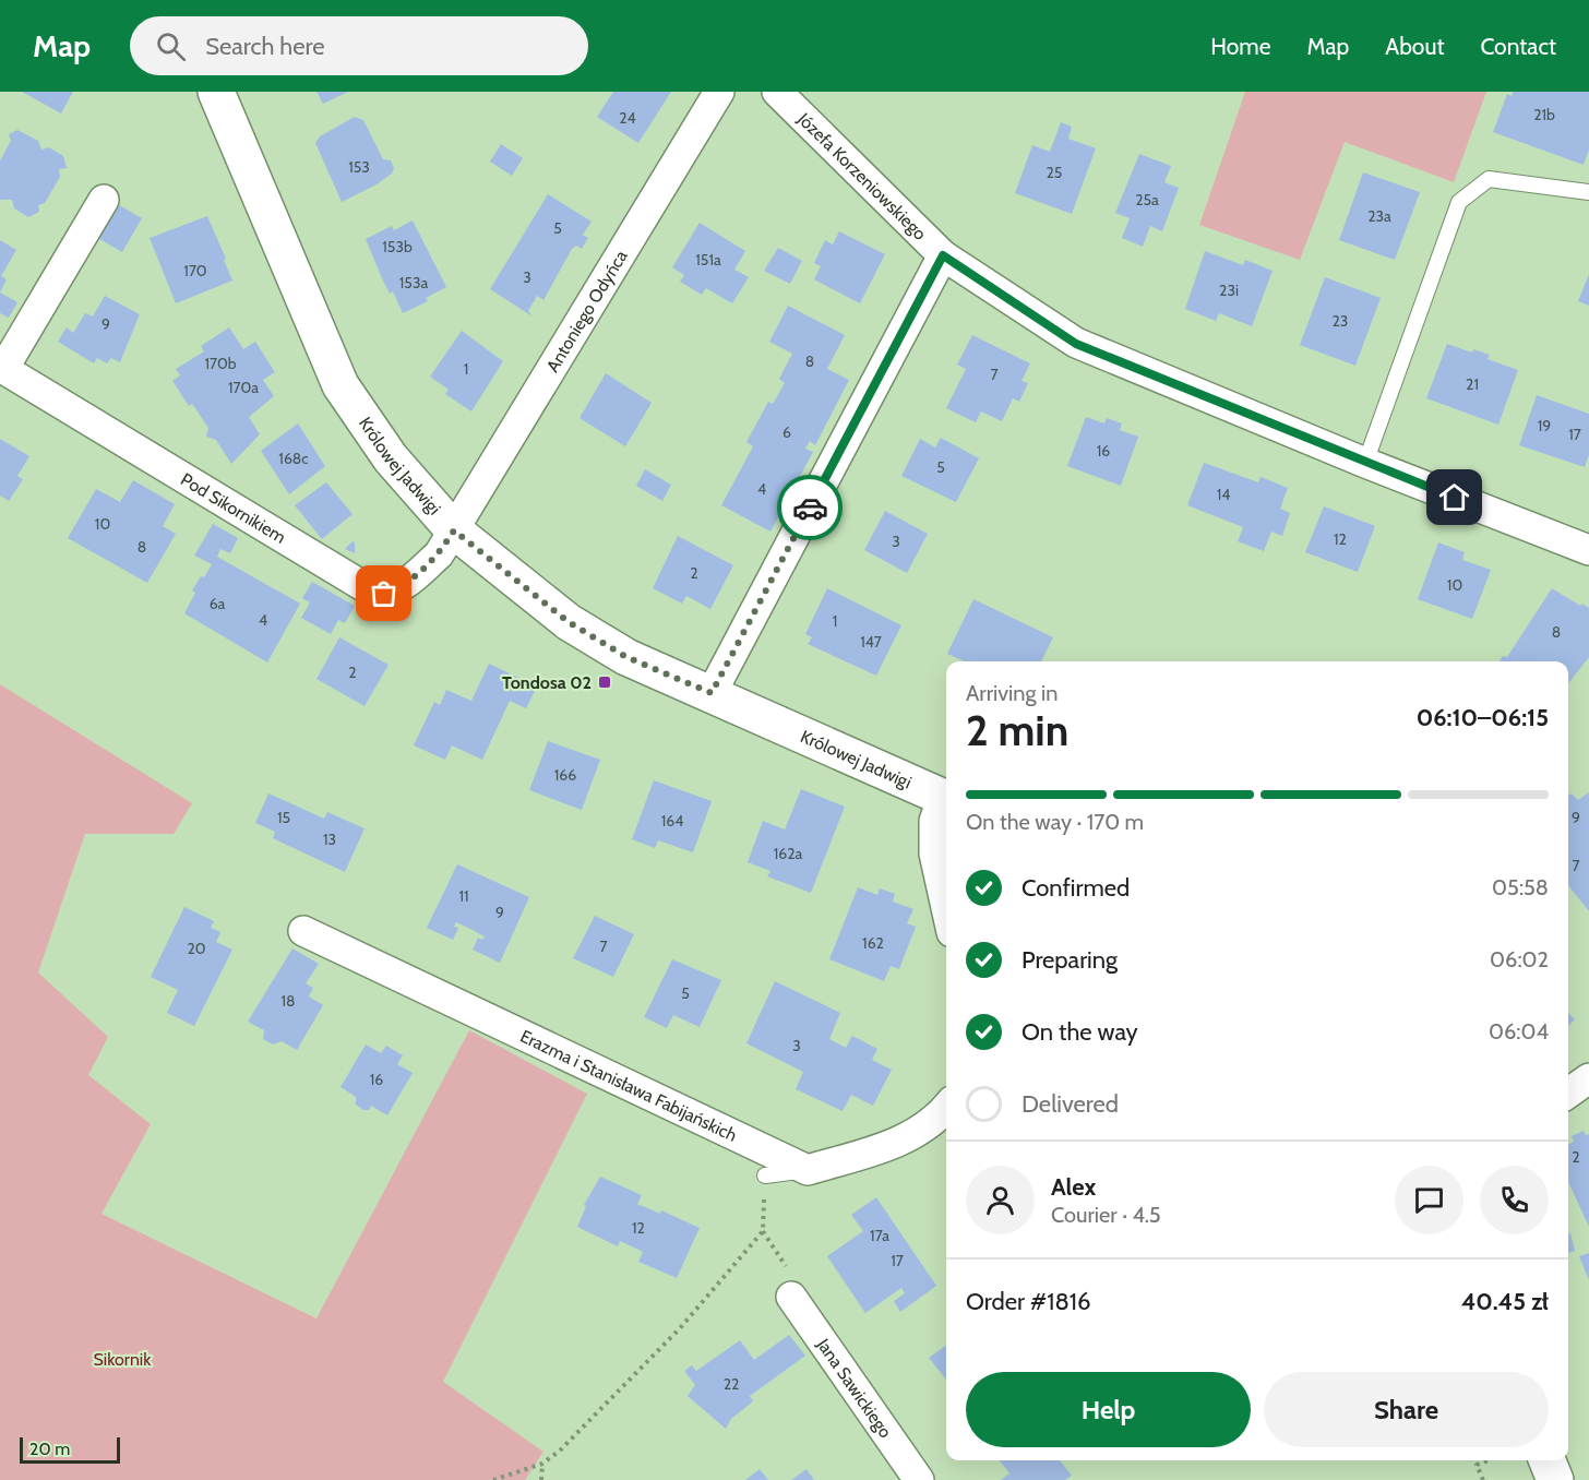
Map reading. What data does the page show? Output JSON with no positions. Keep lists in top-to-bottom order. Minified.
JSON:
{"streets":{"street":["Józefa Korzeniowskiego","Antoniego Odyńca","Królowej Jadwigi","Pod Sikornikiem","Erazma i Stanisława Fabijańskich","Jana Sawickiego"]},"crossings":[["Antoniego Odyńca","Królowej Jadwigi"],["Antoniego Odyńca","Pod Sikornikiem"],["Królowej Jadwigi","Pod Sikornikiem"]],"parks":["Sikornik"],"places":{"transit":["Tondosa 02"]},"house_numbers":["21b","24","153","25","25a","23a","5","153b","151a","170","3","153a","23i","23","9","8","170b","1","7","21","170a","19","6","17","16","168c","5","4","14","10","12","3","8","2","10","6a","4","1","8","147","2","166","15","9","164","13","162a","7","11","9","162","7","20","5","18","3","16","2","12","17a","17","22"],"scale_bar":"20 m","page":{"header":"Map","search":"Search here","nav":["Home","Map","About","Contact"],"heading":["2 min","Arriving in","06:10–06:15"],"panel":["Alex","Courier · 4.5","Order #1816","40.45 zł"],"bar":"On the way · 170 m","list":[["Confirmed","05:58"],["Preparing","06:02"],["On the way","06:04"],"Delivered"],"buttons":["Help","Share"],"scale":"20 m"}}
